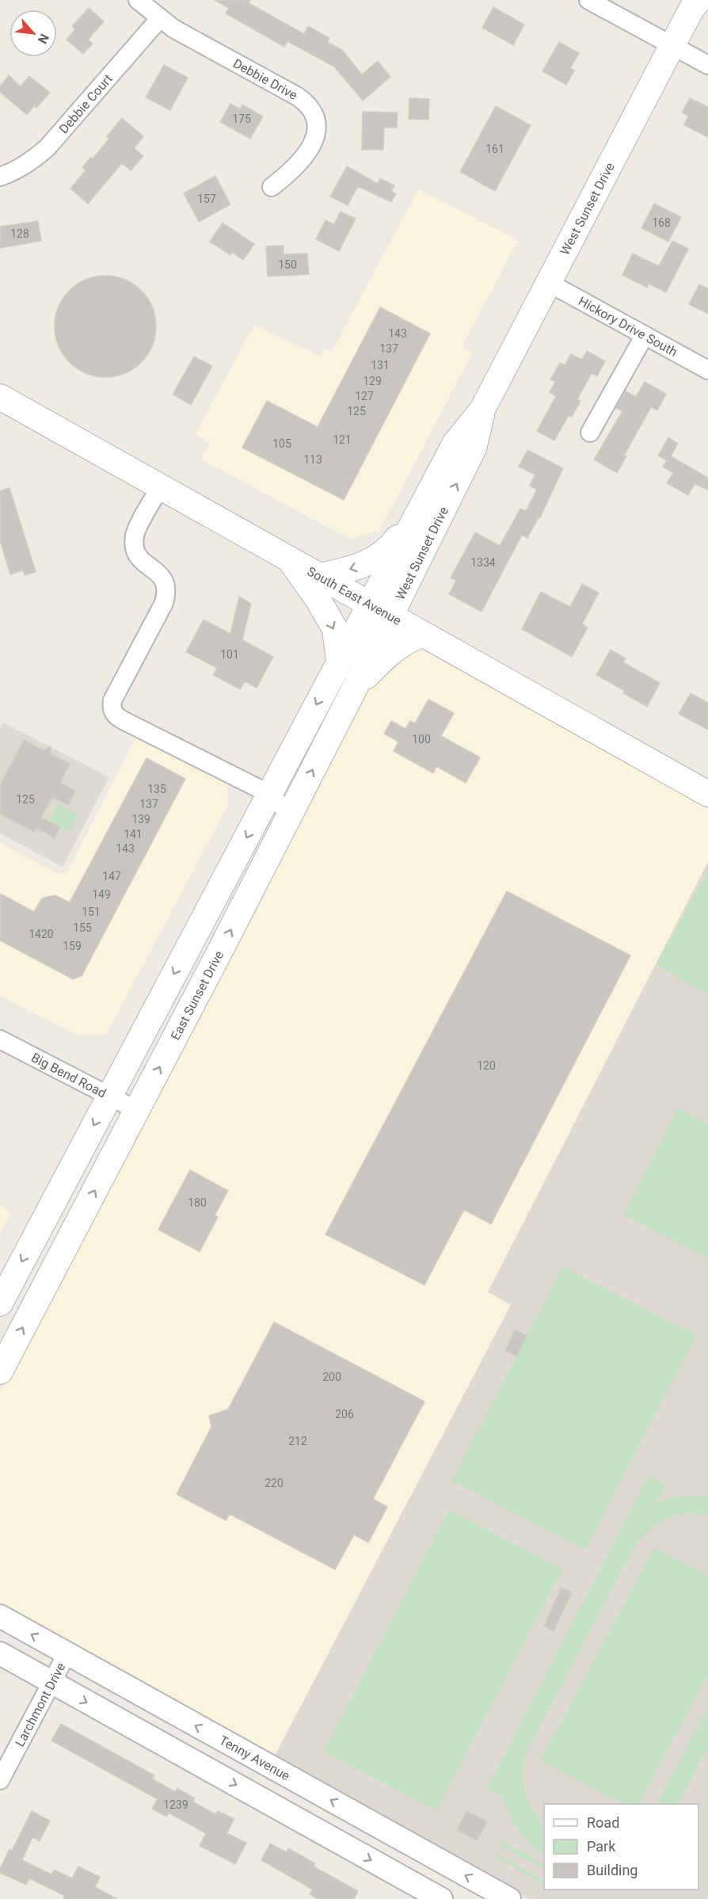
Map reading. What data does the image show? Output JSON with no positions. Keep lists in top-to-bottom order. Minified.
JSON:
{"streets":{"main road":["West Sunset Drive","South East Avenue","East Sunset Drive"],"street":["Debbie Drive","Debbie Court","Hickory Drive South","Big Bend Road","Larchmont Drive","Tenny Avenue"]},"crossings":[["Debbie Drive","Debbie Court"],["West Sunset Drive","Hickory Drive South"],["West Sunset Drive","South East Avenue"],["West Sunset Drive","East Sunset Drive"],["South East Avenue","East Sunset Drive"],["East Sunset Drive","Big Bend Road"],["Larchmont Drive","Tenny Avenue"]],"house_numbers":["175","161","157","168","128","150","143","137","131","129","127","125","121","105","113","1334","101","100","135","125","137","139","141","143","147","149","151","155","1420","159","120","180","200","206","212","220","1239"],"legend":["Road","Park","Building"],"north":"bottom right"}
